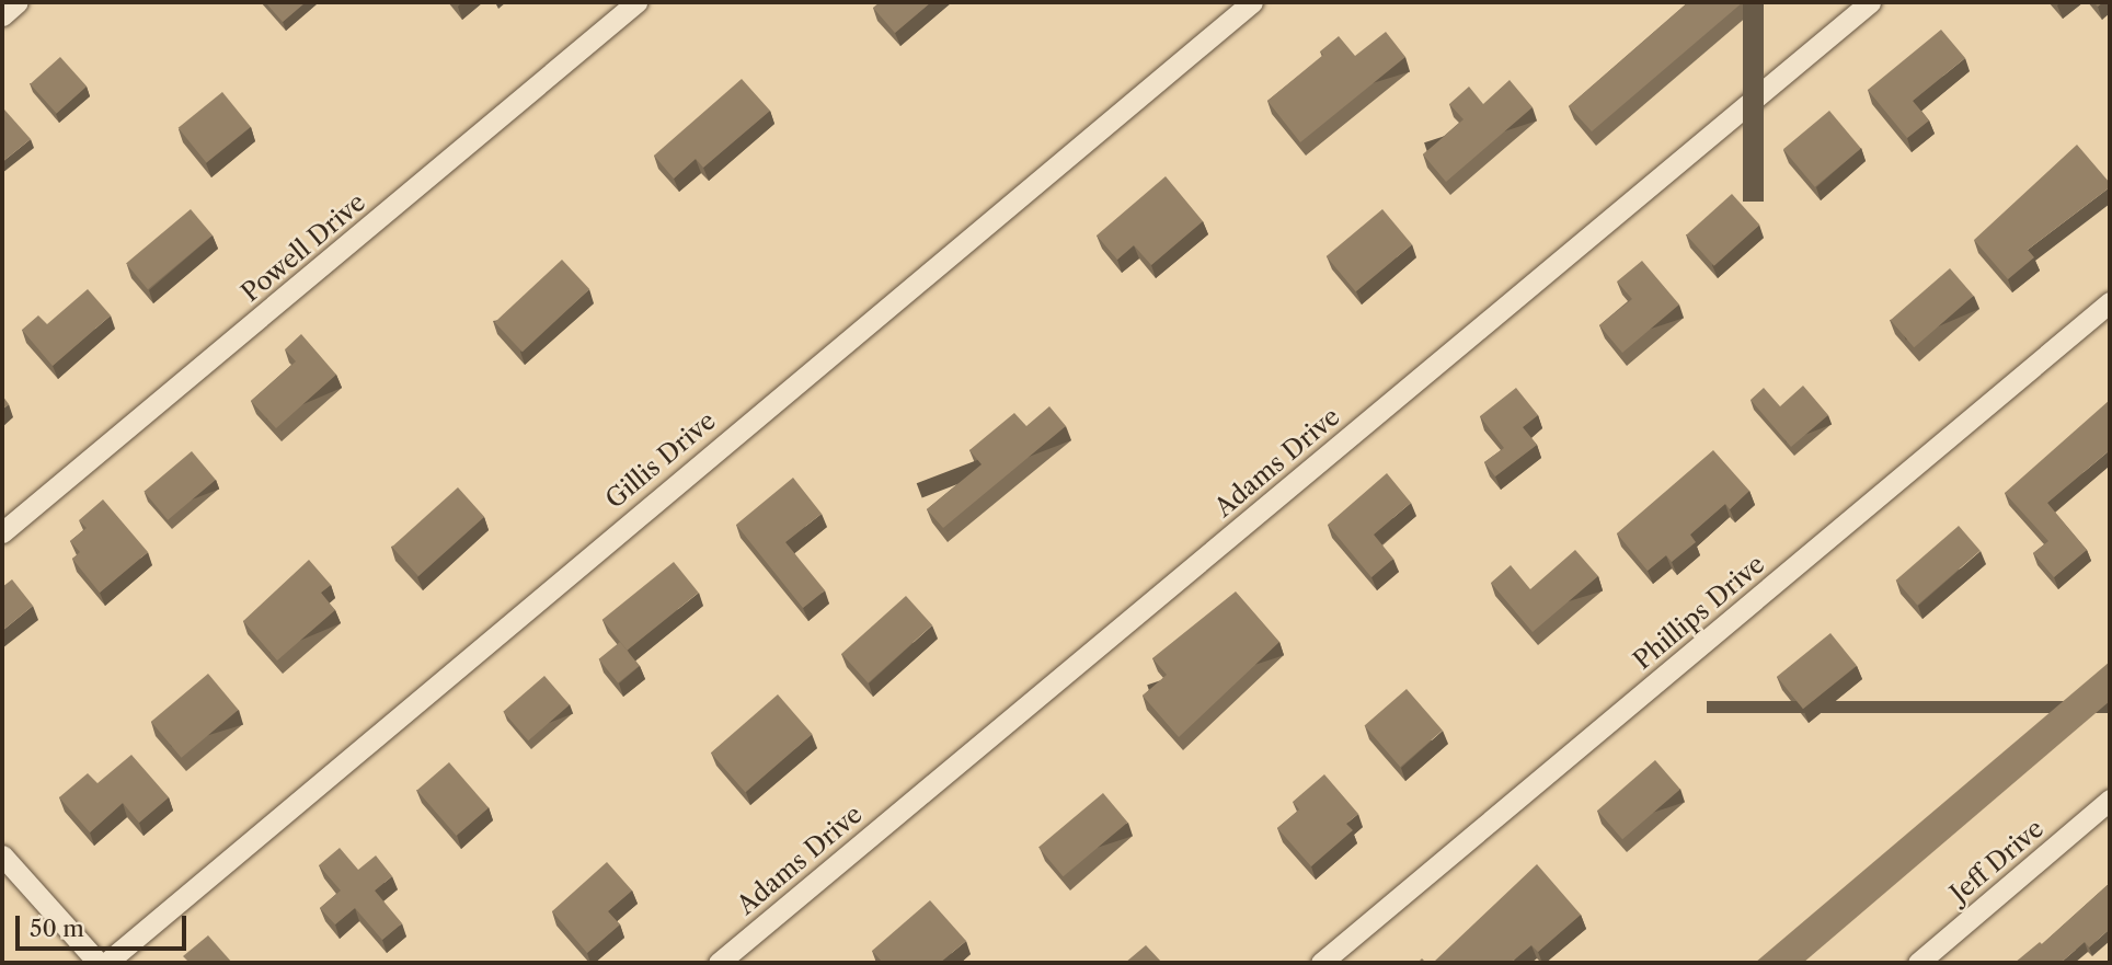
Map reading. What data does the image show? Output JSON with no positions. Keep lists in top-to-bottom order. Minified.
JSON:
{"streets":{"street":["Powell Drive","Gillis Drive","Adams Drive","Phillips Drive","Jeff Drive"]},"scale_bar":"50 m"}
